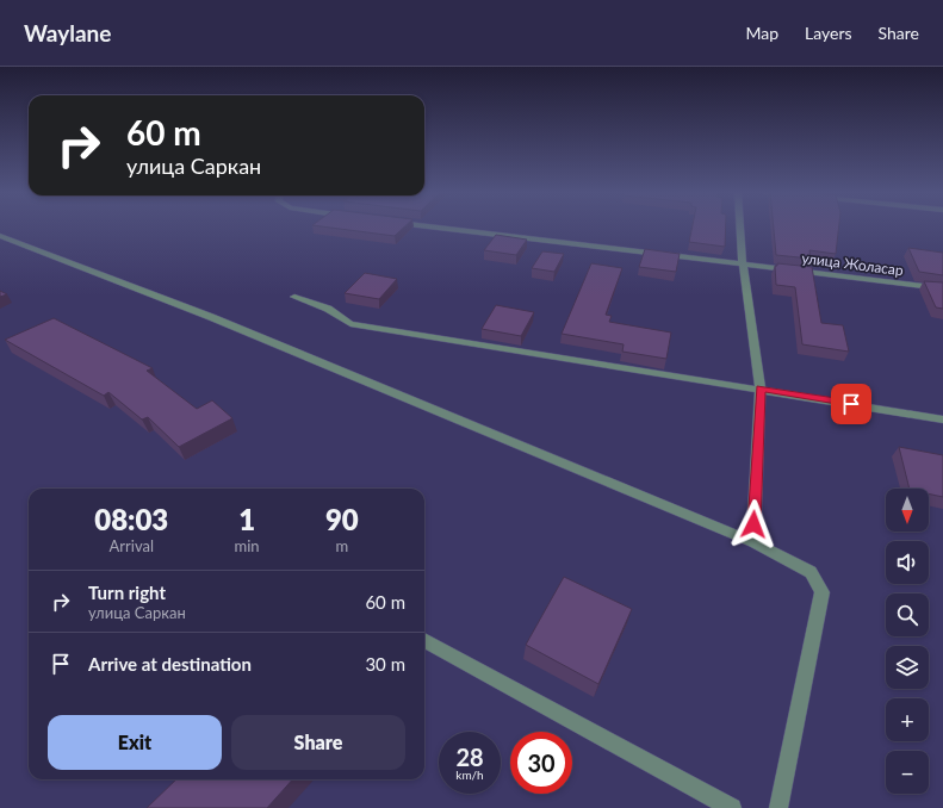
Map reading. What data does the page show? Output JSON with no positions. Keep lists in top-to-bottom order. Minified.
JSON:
{"streets":{"street":["улица Жоласар"]},"north":"bottom","page":{"header":"Waylane","nav":["Map","Layers","Share"],"turn":["60 m","улица Саркан"],"map_buttons":["+","−"],"eta":["08:03","Arrival","1","min","90","m"],"list":[{"name":"Turn right","note":"улица Саркан","value":"60 m"},{"name":"Arrive at destination","value":"30 m"}],"buttons":["Exit","Share"],"speed":"28 km/h","limit":"30"}}
